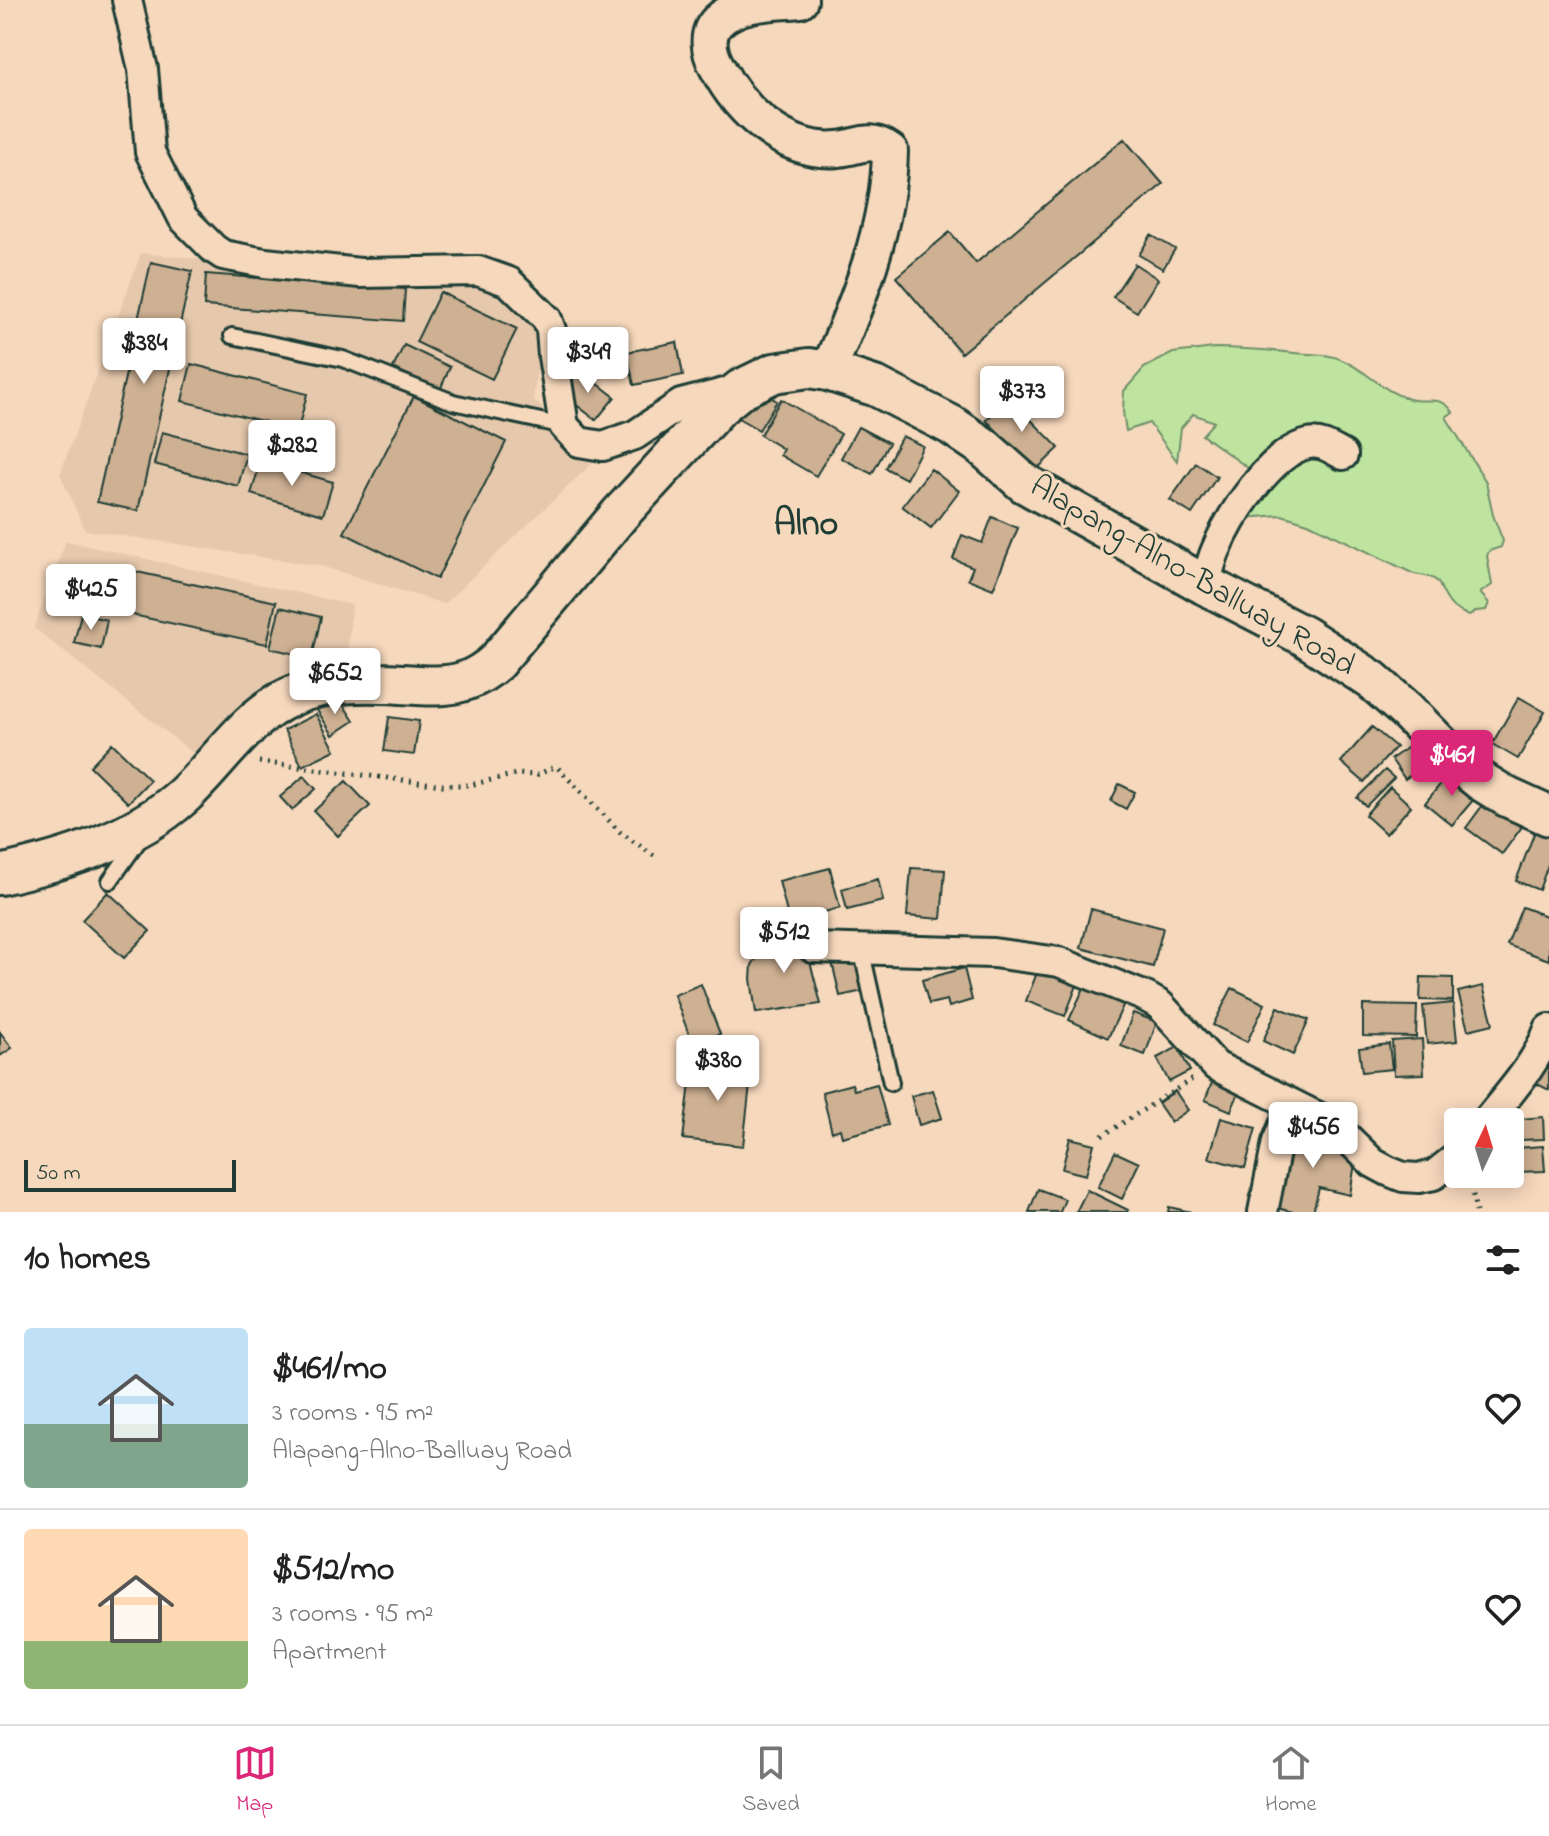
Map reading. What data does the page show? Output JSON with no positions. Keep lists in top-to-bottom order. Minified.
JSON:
{"streets":{"main road":["Alapang-Alno-Balluay Road"]},"districts":["Alno"],"scale_bar":"50 m","north":"top","page":{"price":["$384","$349","$373","$282","$425","$652","$461","$512","$380","$456"],"scale":"50 m","heading":"10 homes","list":[{"name":"$461/mo","note":"3 rooms · 95 m² · Alapang-Alno-Balluay Road"},{"name":"$512/mo","note":"3 rooms · 95 m² · Apartment"}],"tabs":["Map","Saved","Home"]}}
